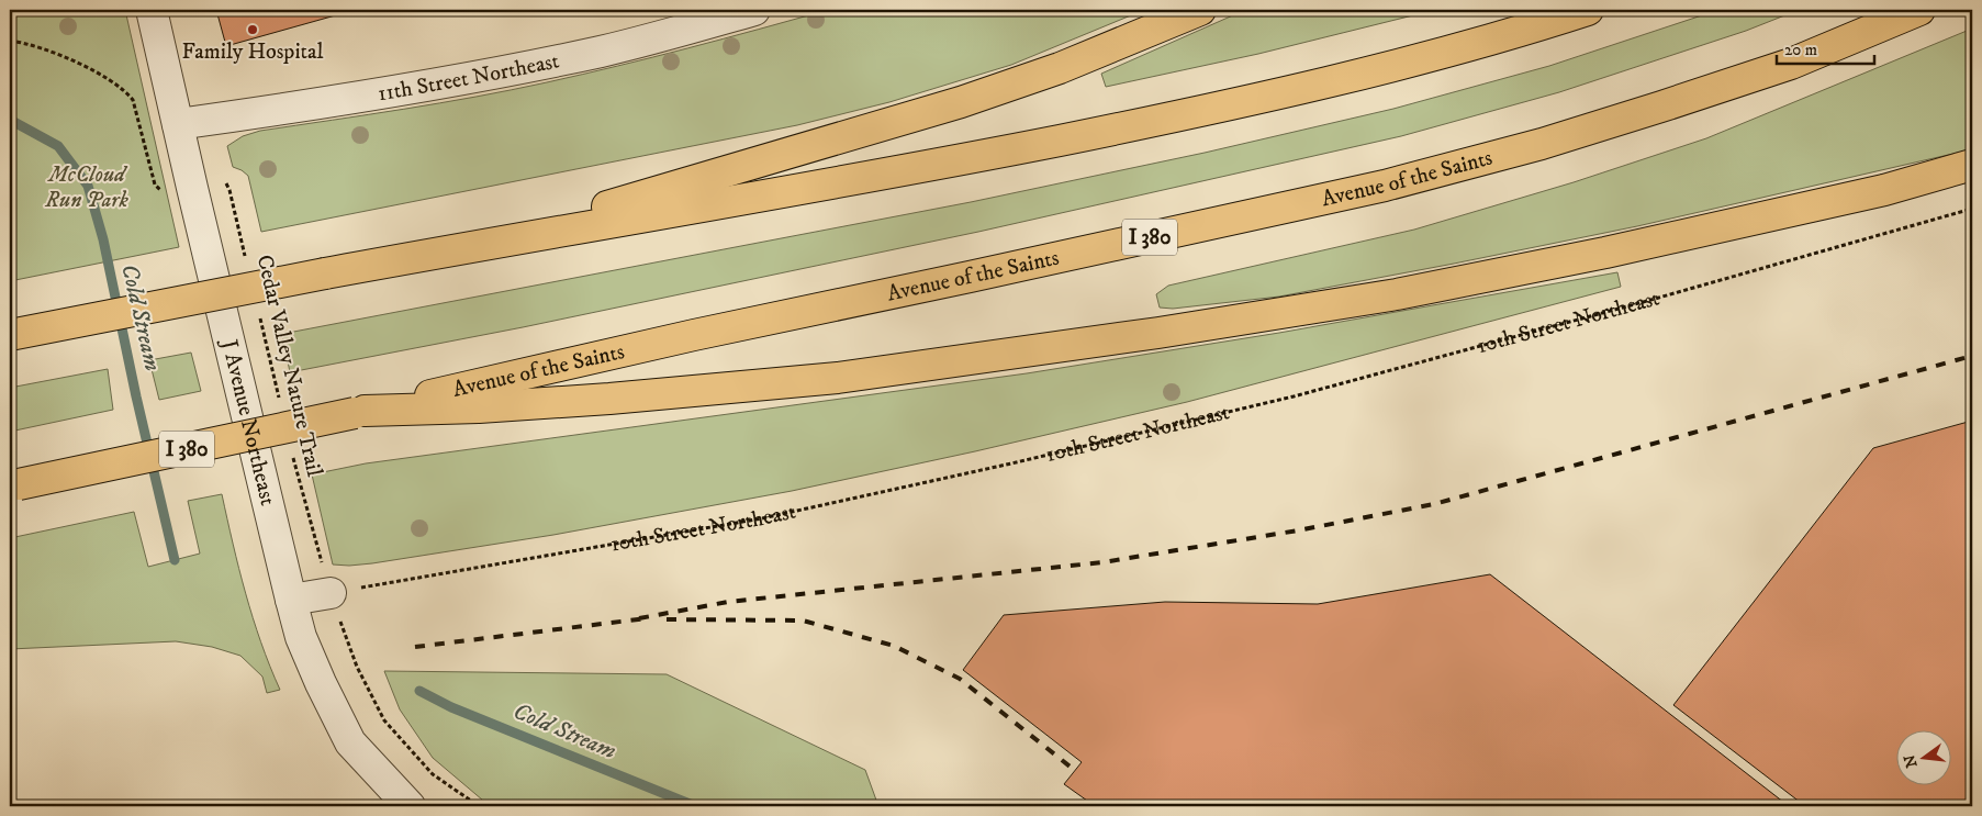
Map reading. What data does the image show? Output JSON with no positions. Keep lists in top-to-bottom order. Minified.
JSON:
{"streets":{"highway":["Avenue of the Saints","I 380"],"street":["11th Street Northeast","J Avenue Northeast"],"path":["10th Street Northeast","Cedar Valley Nature Trail"]},"crossings":[["11th Street Northeast","J Avenue Northeast"]],"water":["Cold Stream"],"parks":["McCloud Run Park"],"places":["Family Hospital"],"scale_bar":"20 m","north":"left"}
